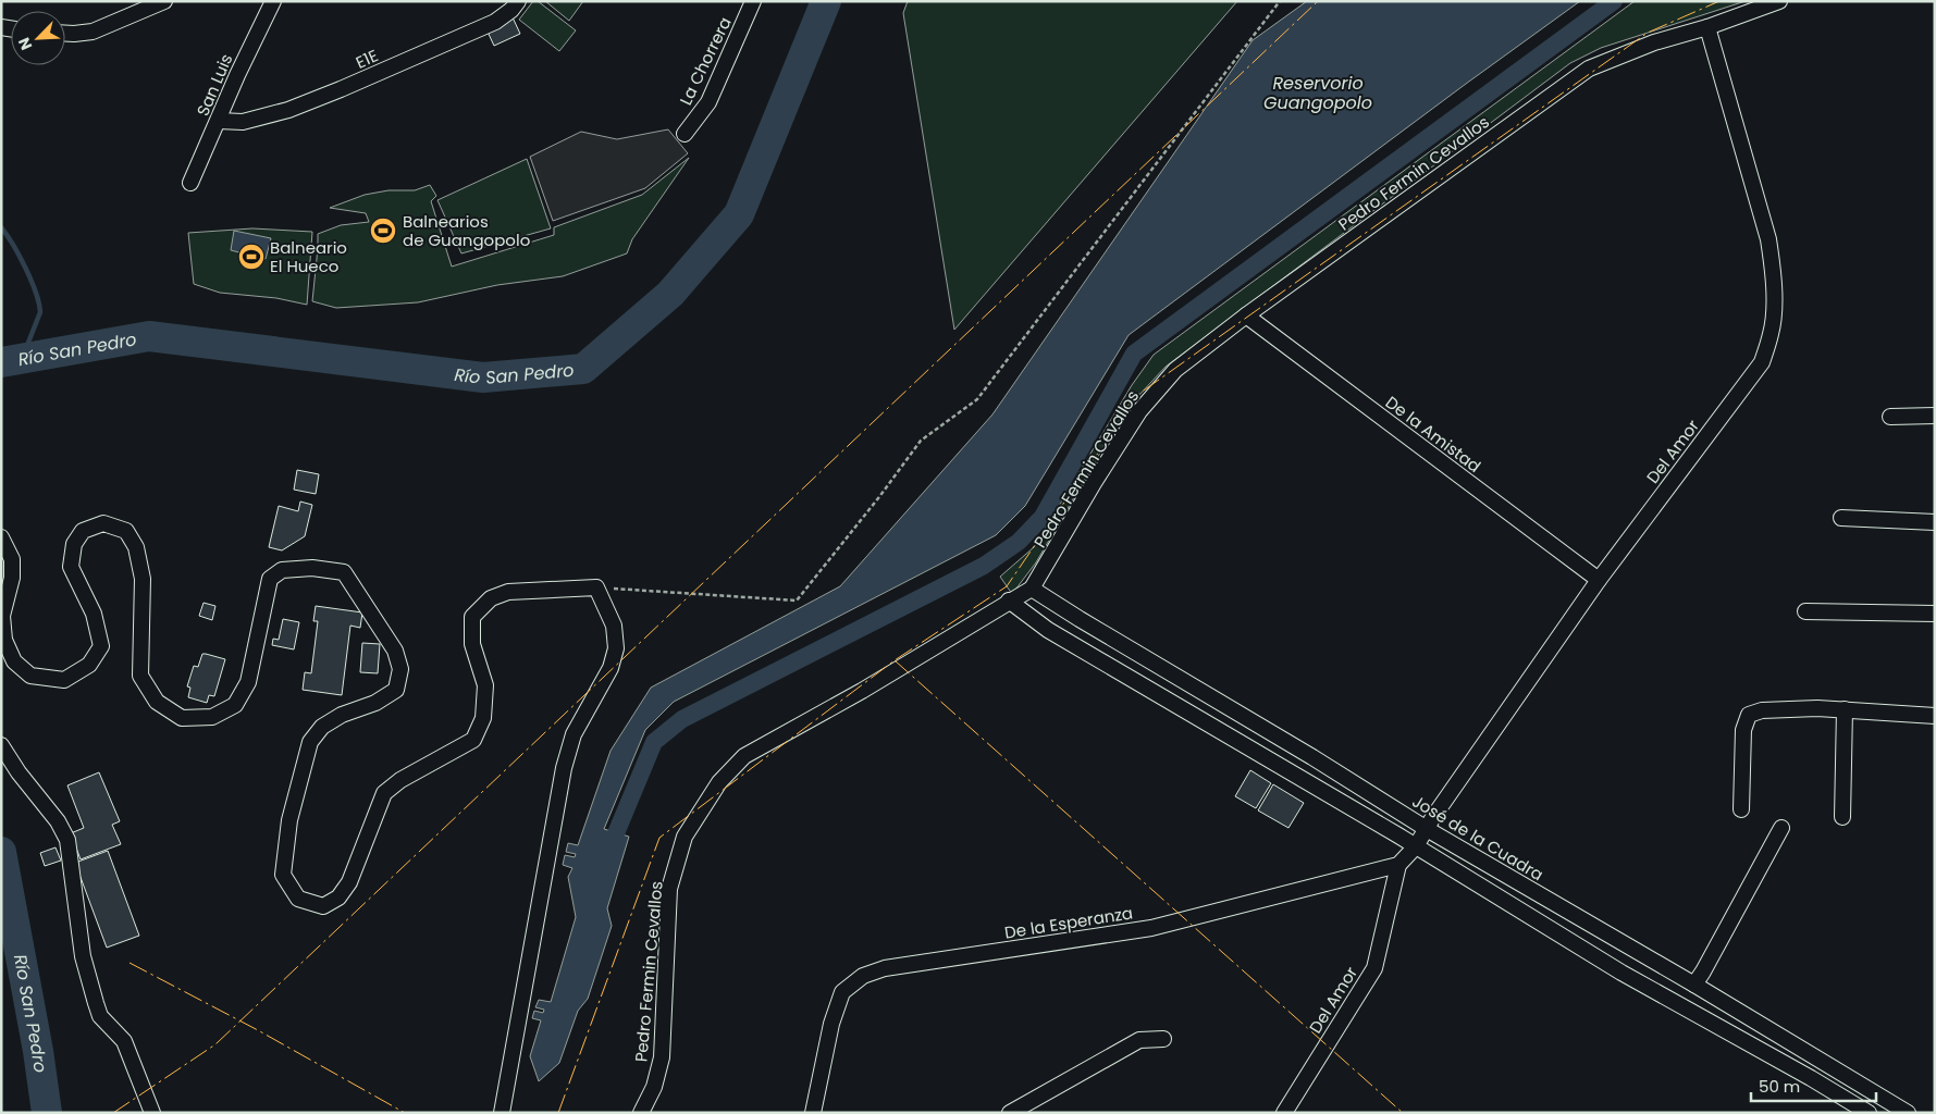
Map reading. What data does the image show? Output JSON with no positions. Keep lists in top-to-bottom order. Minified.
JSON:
{"streets":{"street":["E1E","La Chorrera","San Luis","Pedro Fermin Cevallos","De la Amistad","Del Amor","José de la Cuadra","De la Esperanza"]},"crossings":[["E1E","San Luis"],["Pedro Fermin Cevallos","De la Amistad"],["Pedro Fermin Cevallos","Del Amor"],["Pedro Fermin Cevallos","José de la Cuadra"],["De la Amistad","Del Amor"],["Del Amor","José de la Cuadra"],["Del Amor","De la Esperanza"]],"water":["Reservorio Guangopolo","Río San Pedro"],"places":{"sports":["Balnearios de Guangopolo","Balneario El Hueco"]},"scale_bar":"50 m","north":"bottom left"}
